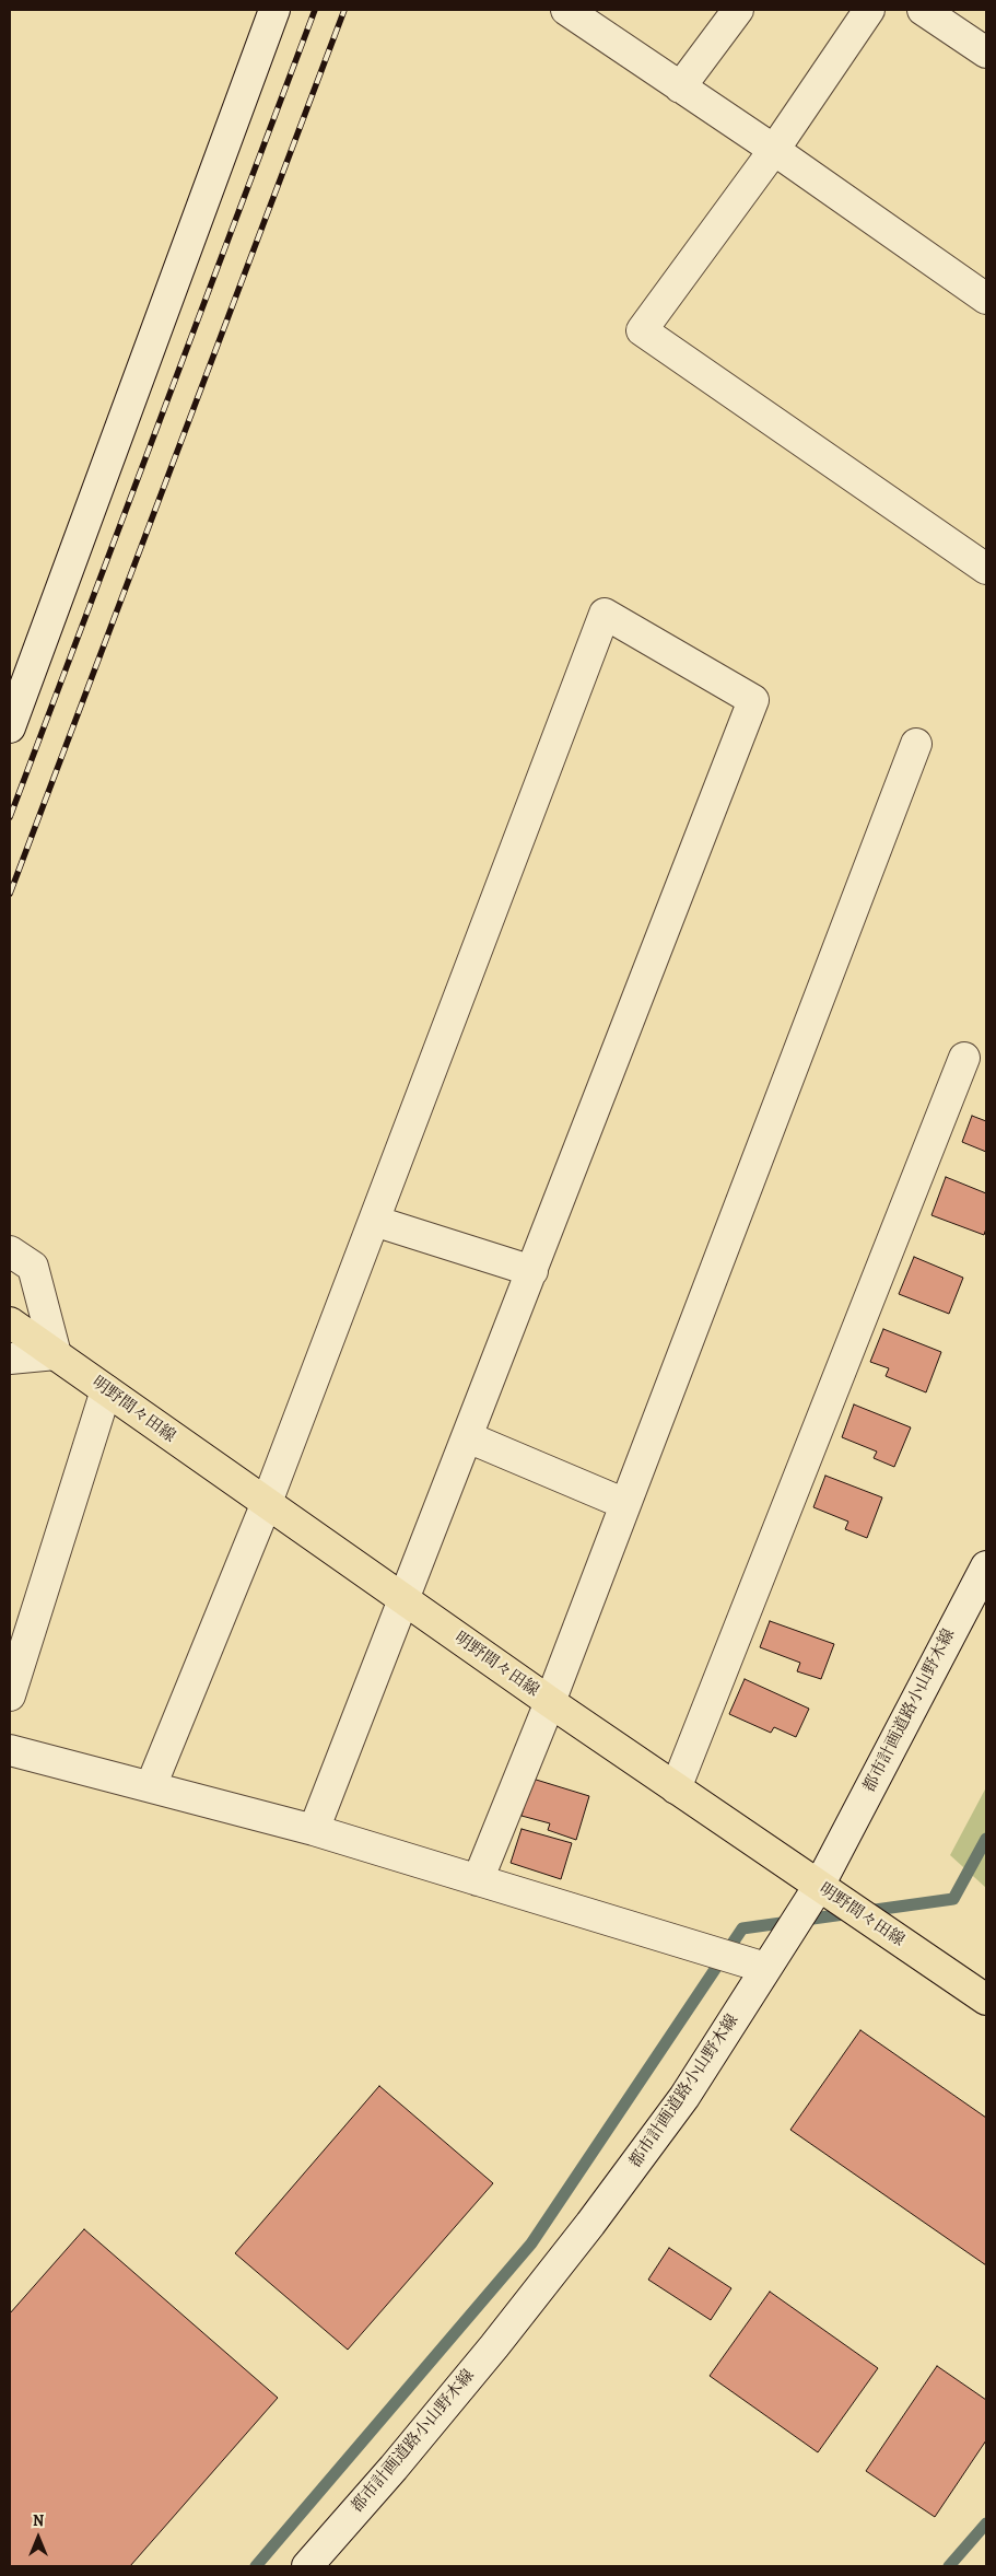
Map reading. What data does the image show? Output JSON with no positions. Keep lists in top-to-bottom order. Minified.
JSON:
{"streets":{"main road":["明野間々田線"],"street":["都市計画道路小山野木線"]},"crossings":[["明野間々田線","都市計画道路小山野木線"]],"north":"top"}
